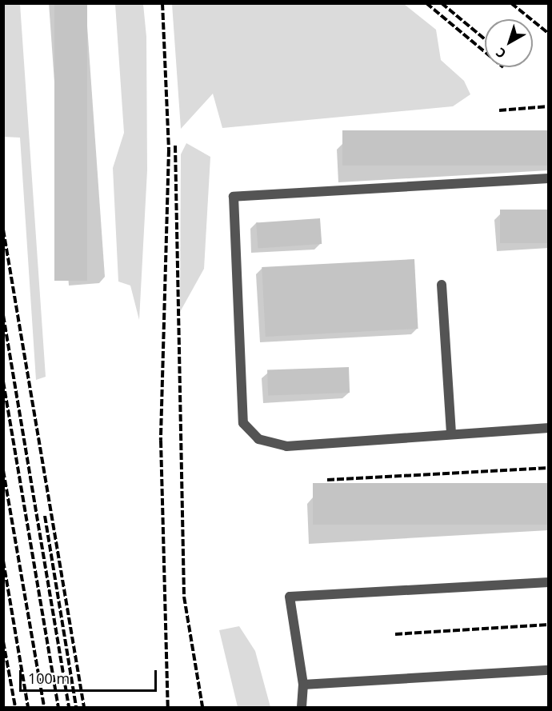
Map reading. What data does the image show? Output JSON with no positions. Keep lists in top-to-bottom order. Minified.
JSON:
{"scale_bar":"100 m","north":"bottom left"}
